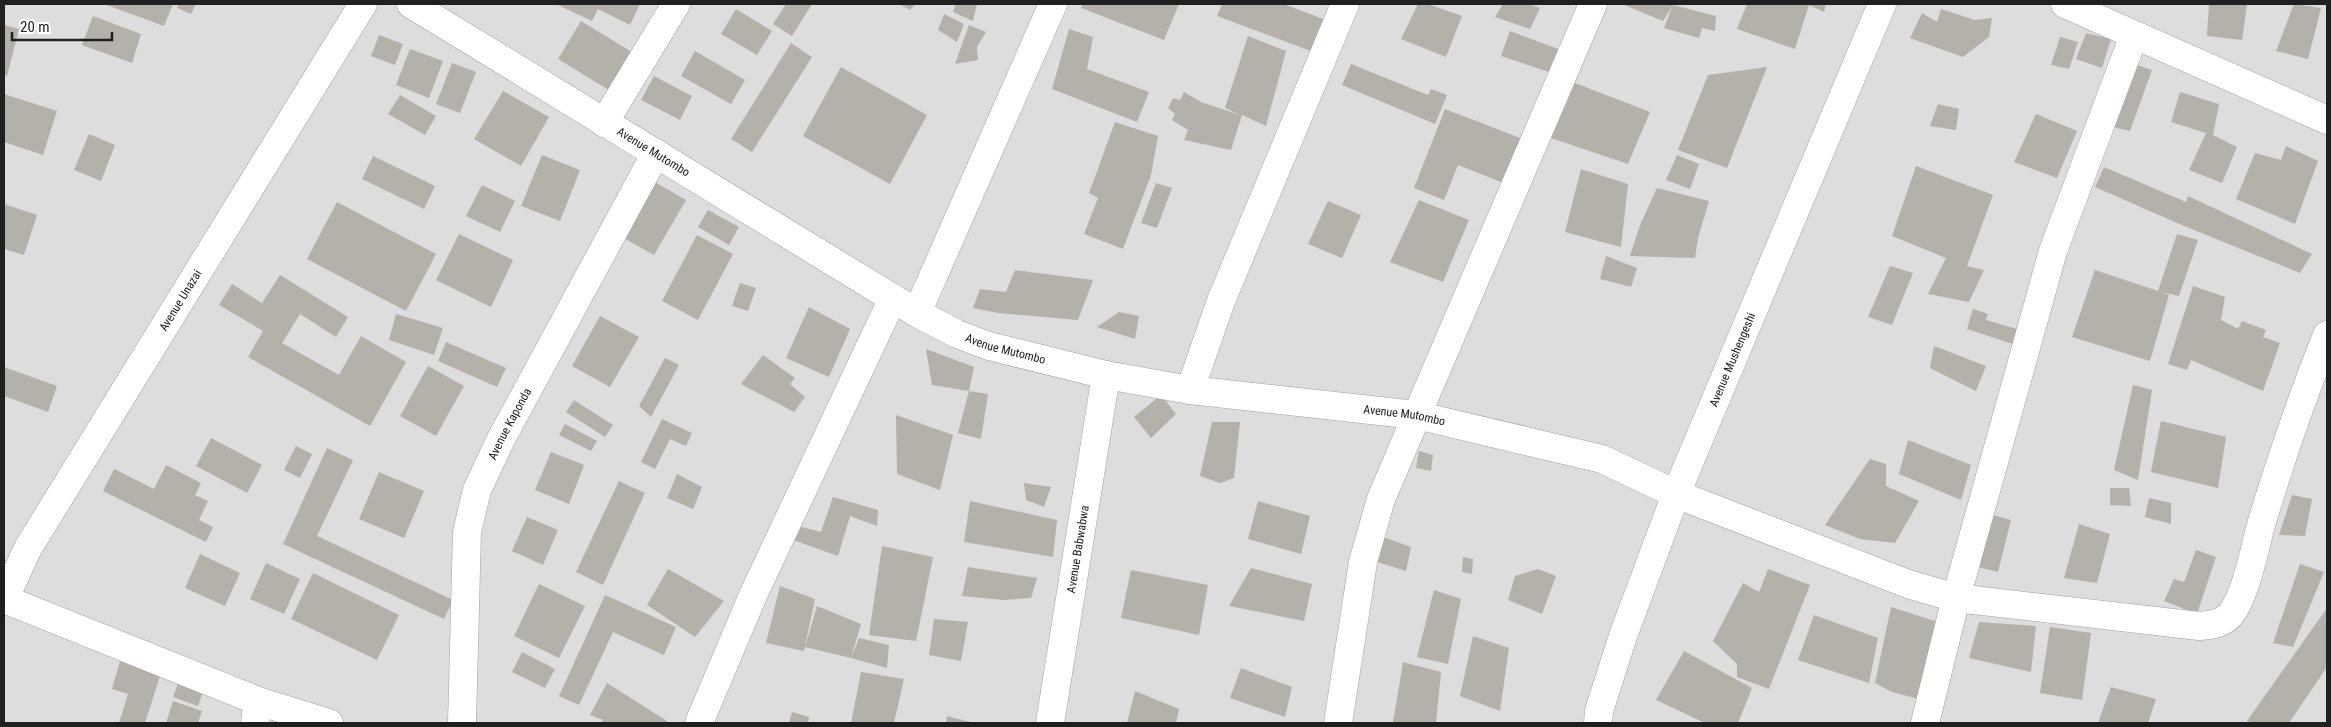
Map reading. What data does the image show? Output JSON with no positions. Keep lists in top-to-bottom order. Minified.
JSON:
{"streets":{"street":["Avenue Mutombo","Avenue Unazai","Avenue Mushengeshi","Avenue Kaponda","Avenue Babwabwa"]},"crossings":[["Avenue Mutombo","Avenue Mushengeshi"],["Avenue Mutombo","Avenue Kaponda"],["Avenue Mutombo","Avenue Babwabwa"]],"scale_bar":"20 m"}
